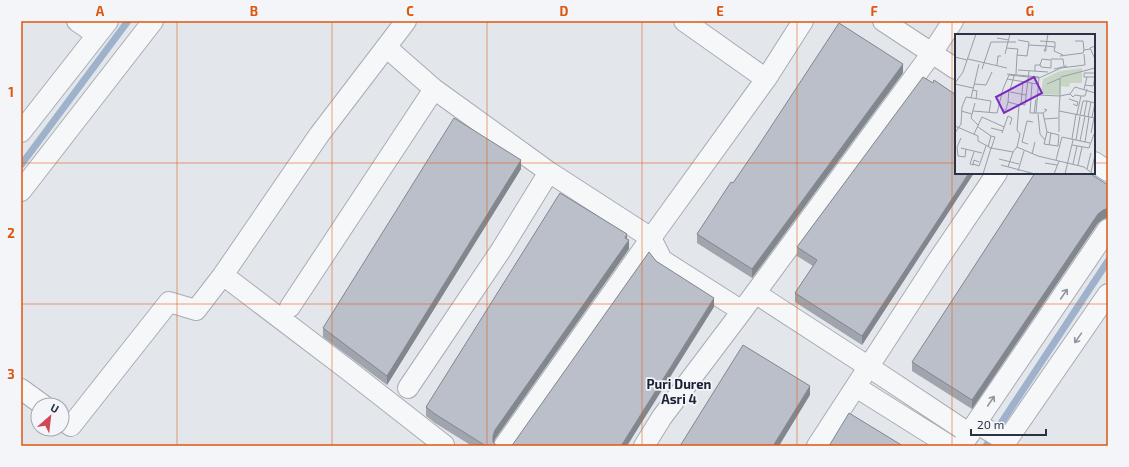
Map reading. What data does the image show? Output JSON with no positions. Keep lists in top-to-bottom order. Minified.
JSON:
{"districts":["Puri Duren Asri 4"],"scale_bar":"20 m","north":"top right","grid":{"columns":["A","B","C","D","E","F","G"],"rows":["1","2","3"]}}
